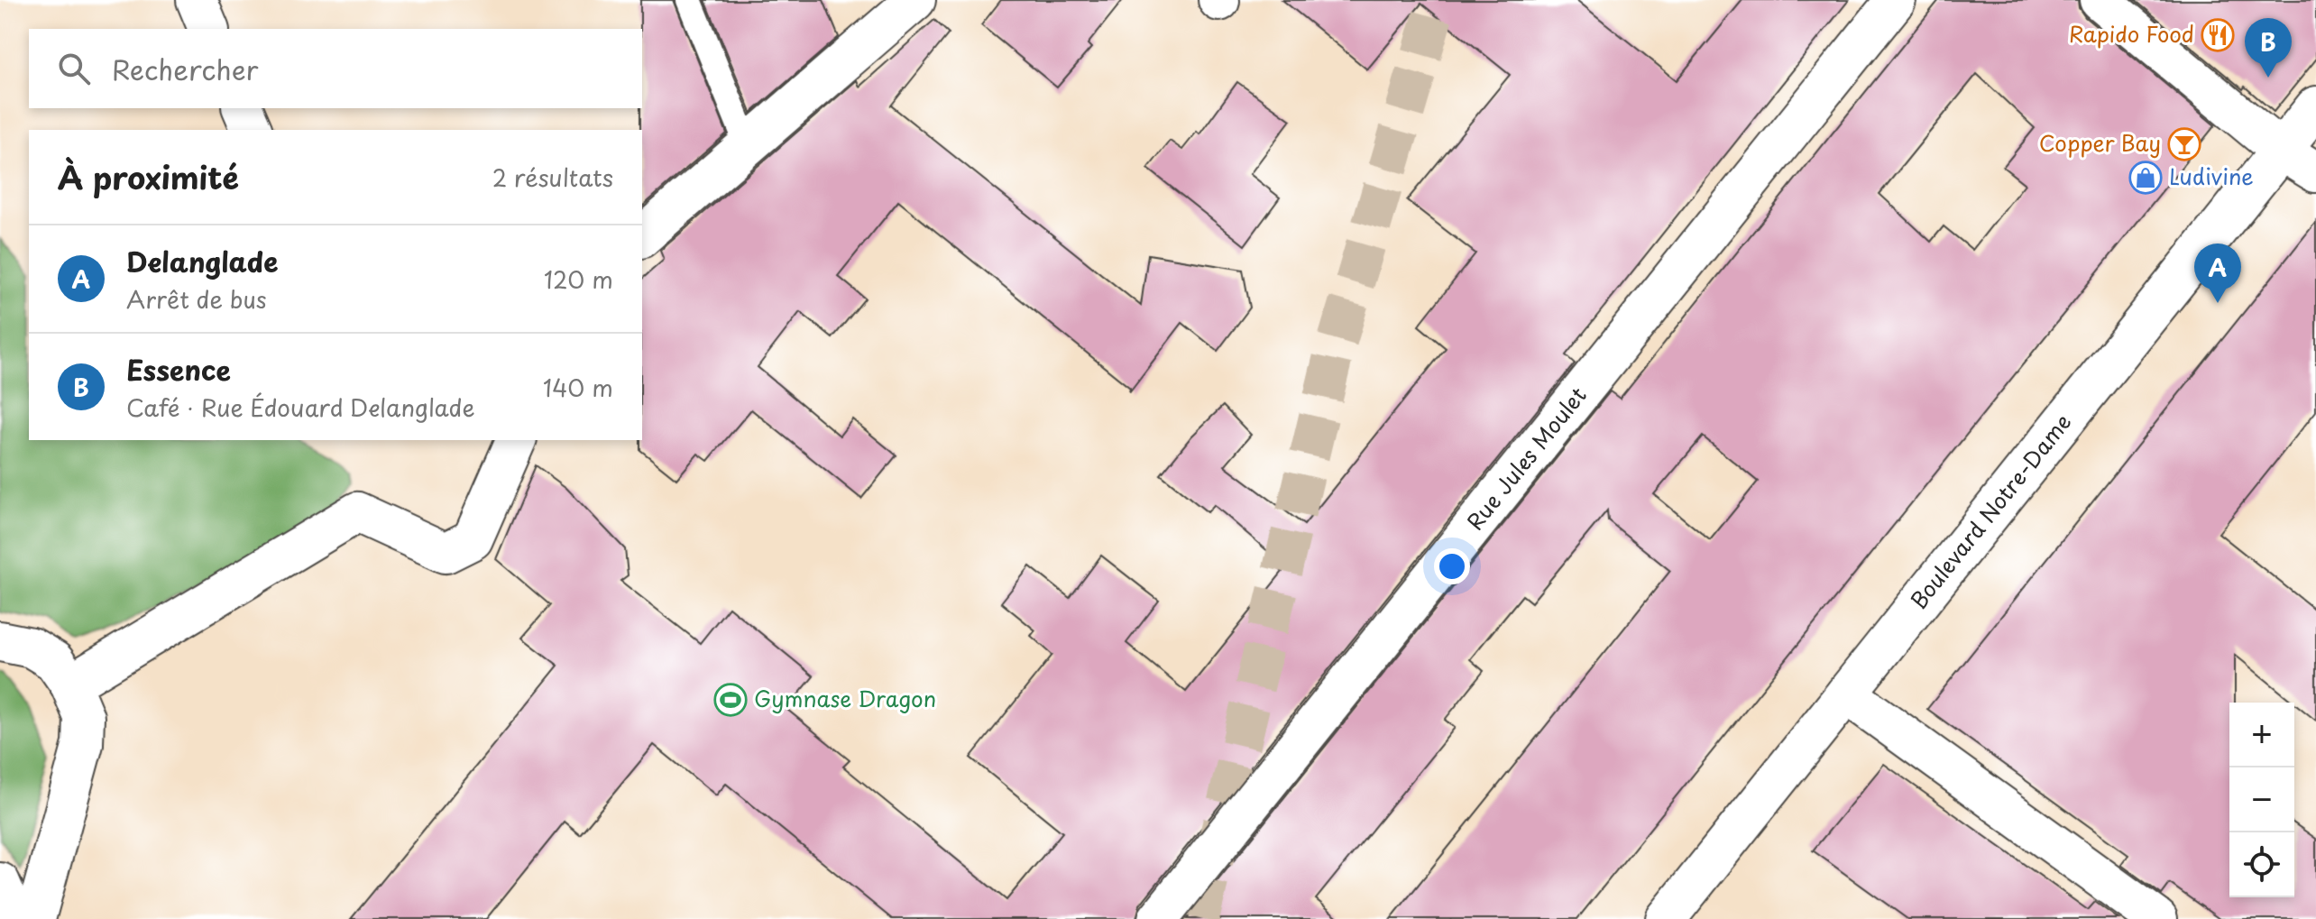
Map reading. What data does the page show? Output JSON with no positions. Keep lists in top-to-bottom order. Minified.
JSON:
{"streets":{"street":["Rue Jules Moulet","Boulevard Notre-Dame"]},"places":{"restaurant":["Rapido Food"],"bar":["Copper Bay"],"shop":["Ludivine"],"sports":["Gymnase Dragon"]},"page":{"pins":["B","A"],"search":"Rechercher","heading":["À proximité","2 résultats"],"list":[{"mark":"A","name":"Delanglade","note":"Arrêt de bus","value":"120 m"},{"mark":"B","name":"Essence","note":"Café · Rue Édouard Delanglade","value":"140 m"}],"map_buttons":["+","−"]}}
